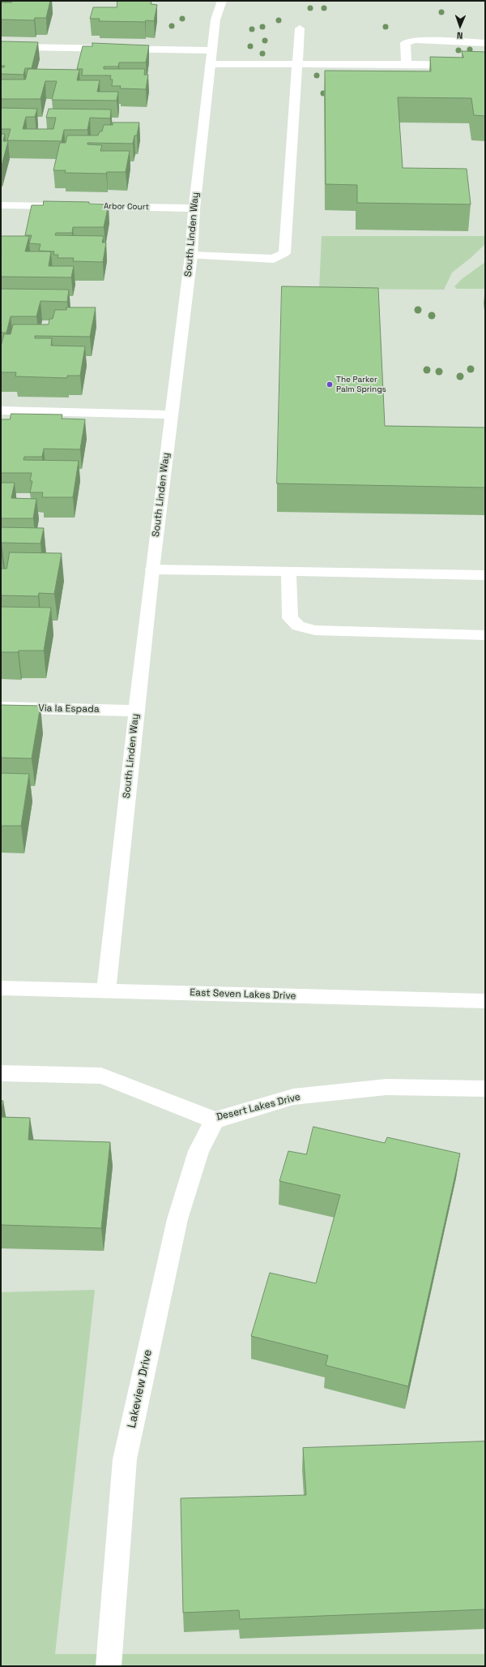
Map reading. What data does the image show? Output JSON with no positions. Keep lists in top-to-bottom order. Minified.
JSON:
{"streets":{"street":["Arbor Court","South Linden Way","Via la Espada","East Seven Lakes Drive","Desert Lakes Drive","Lakeview Drive"]},"crossings":[["Arbor Court","South Linden Way"],["South Linden Way","Via la Espada"],["South Linden Way","East Seven Lakes Drive"],["Desert Lakes Drive","Lakeview Drive"]],"places":["The Parker Palm Springs"],"north":"bottom"}
